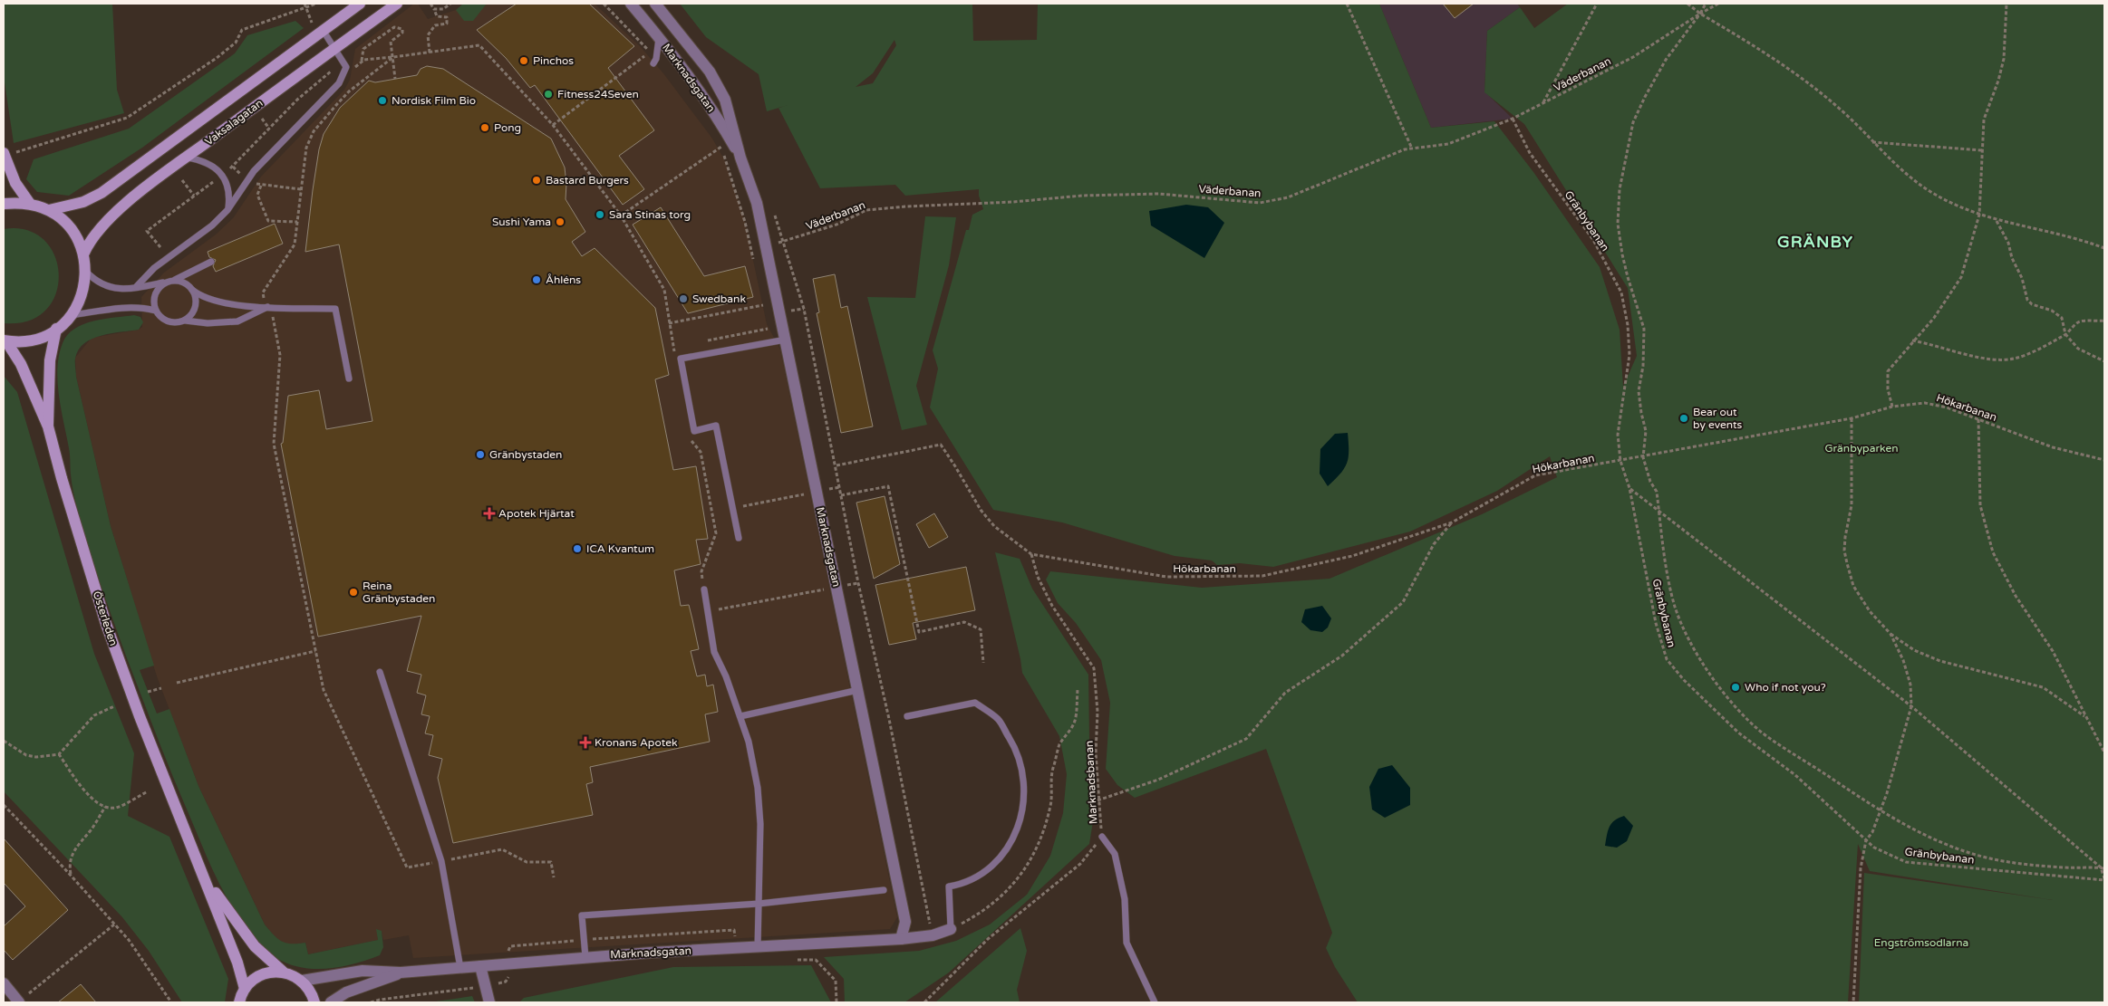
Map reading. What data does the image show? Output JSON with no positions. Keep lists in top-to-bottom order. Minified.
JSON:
{"streets":{"main road":["Vaksalagatan","Österleden"],"street":["Marknadsgatan"],"path":["Väderbanan","Gränbybanan","Hökarbanan","Marknadsbanan"]},"crossings":[["Väderbanan","Marknadsgatan"],["Väderbanan","Gränbybanan"],["Marknadsgatan","Österleden"],["Gränbybanan","Hökarbanan"],["Hökarbanan","Marknadsbanan"]],"districts":["GRÄNBY"],"parks":["Gränbyparken","Engströmsodlarna"],"places":{"other":["Pinchos","Fitness24Seven","Nordisk Film Bio","Pong","Bastard Burgers","Sara Stinas torg","Sushi Yama","Åhléns","Swedbank","Bear out by events","Gränbystaden","ICA Kvantum","Reina Gränbystaden","Who if not you?"],"health":["Apotek Hjärtat","Kronans Apotek"]}}
